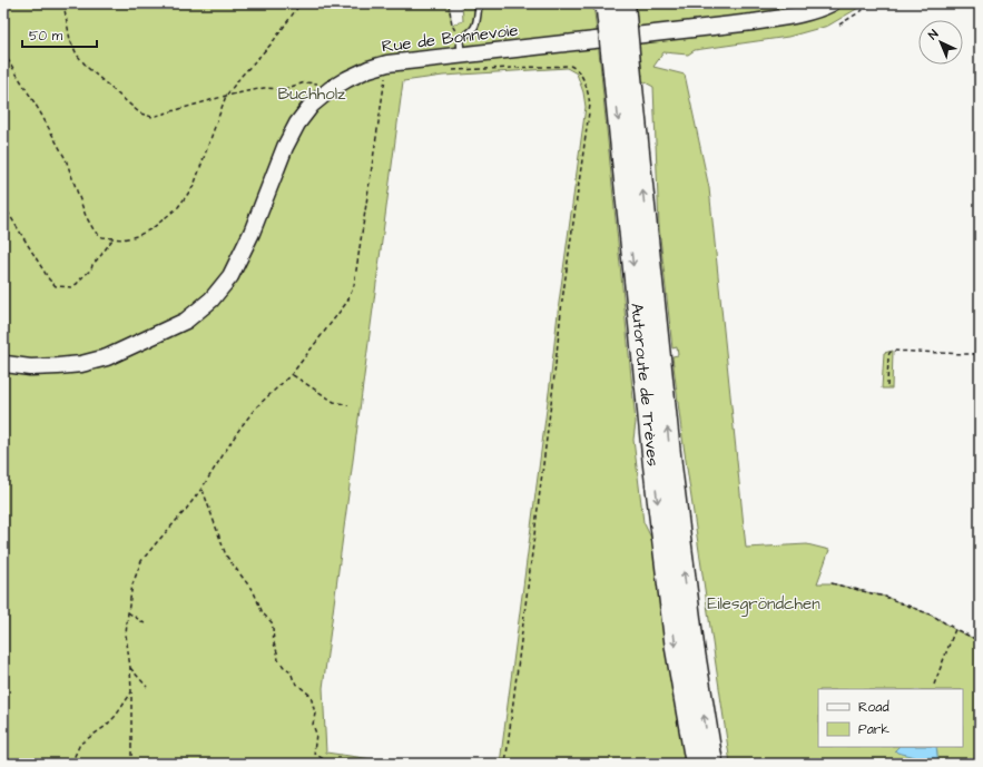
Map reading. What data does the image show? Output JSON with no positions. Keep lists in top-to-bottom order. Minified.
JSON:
{"streets":{"highway":["Autoroute de Trèves"],"main road":["Rue de Bonnevoie"]},"parks":["Buchholz","Eilesgröndchen"],"legend":["Road","Park"],"scale_bar":"50 m","north":"top left"}
